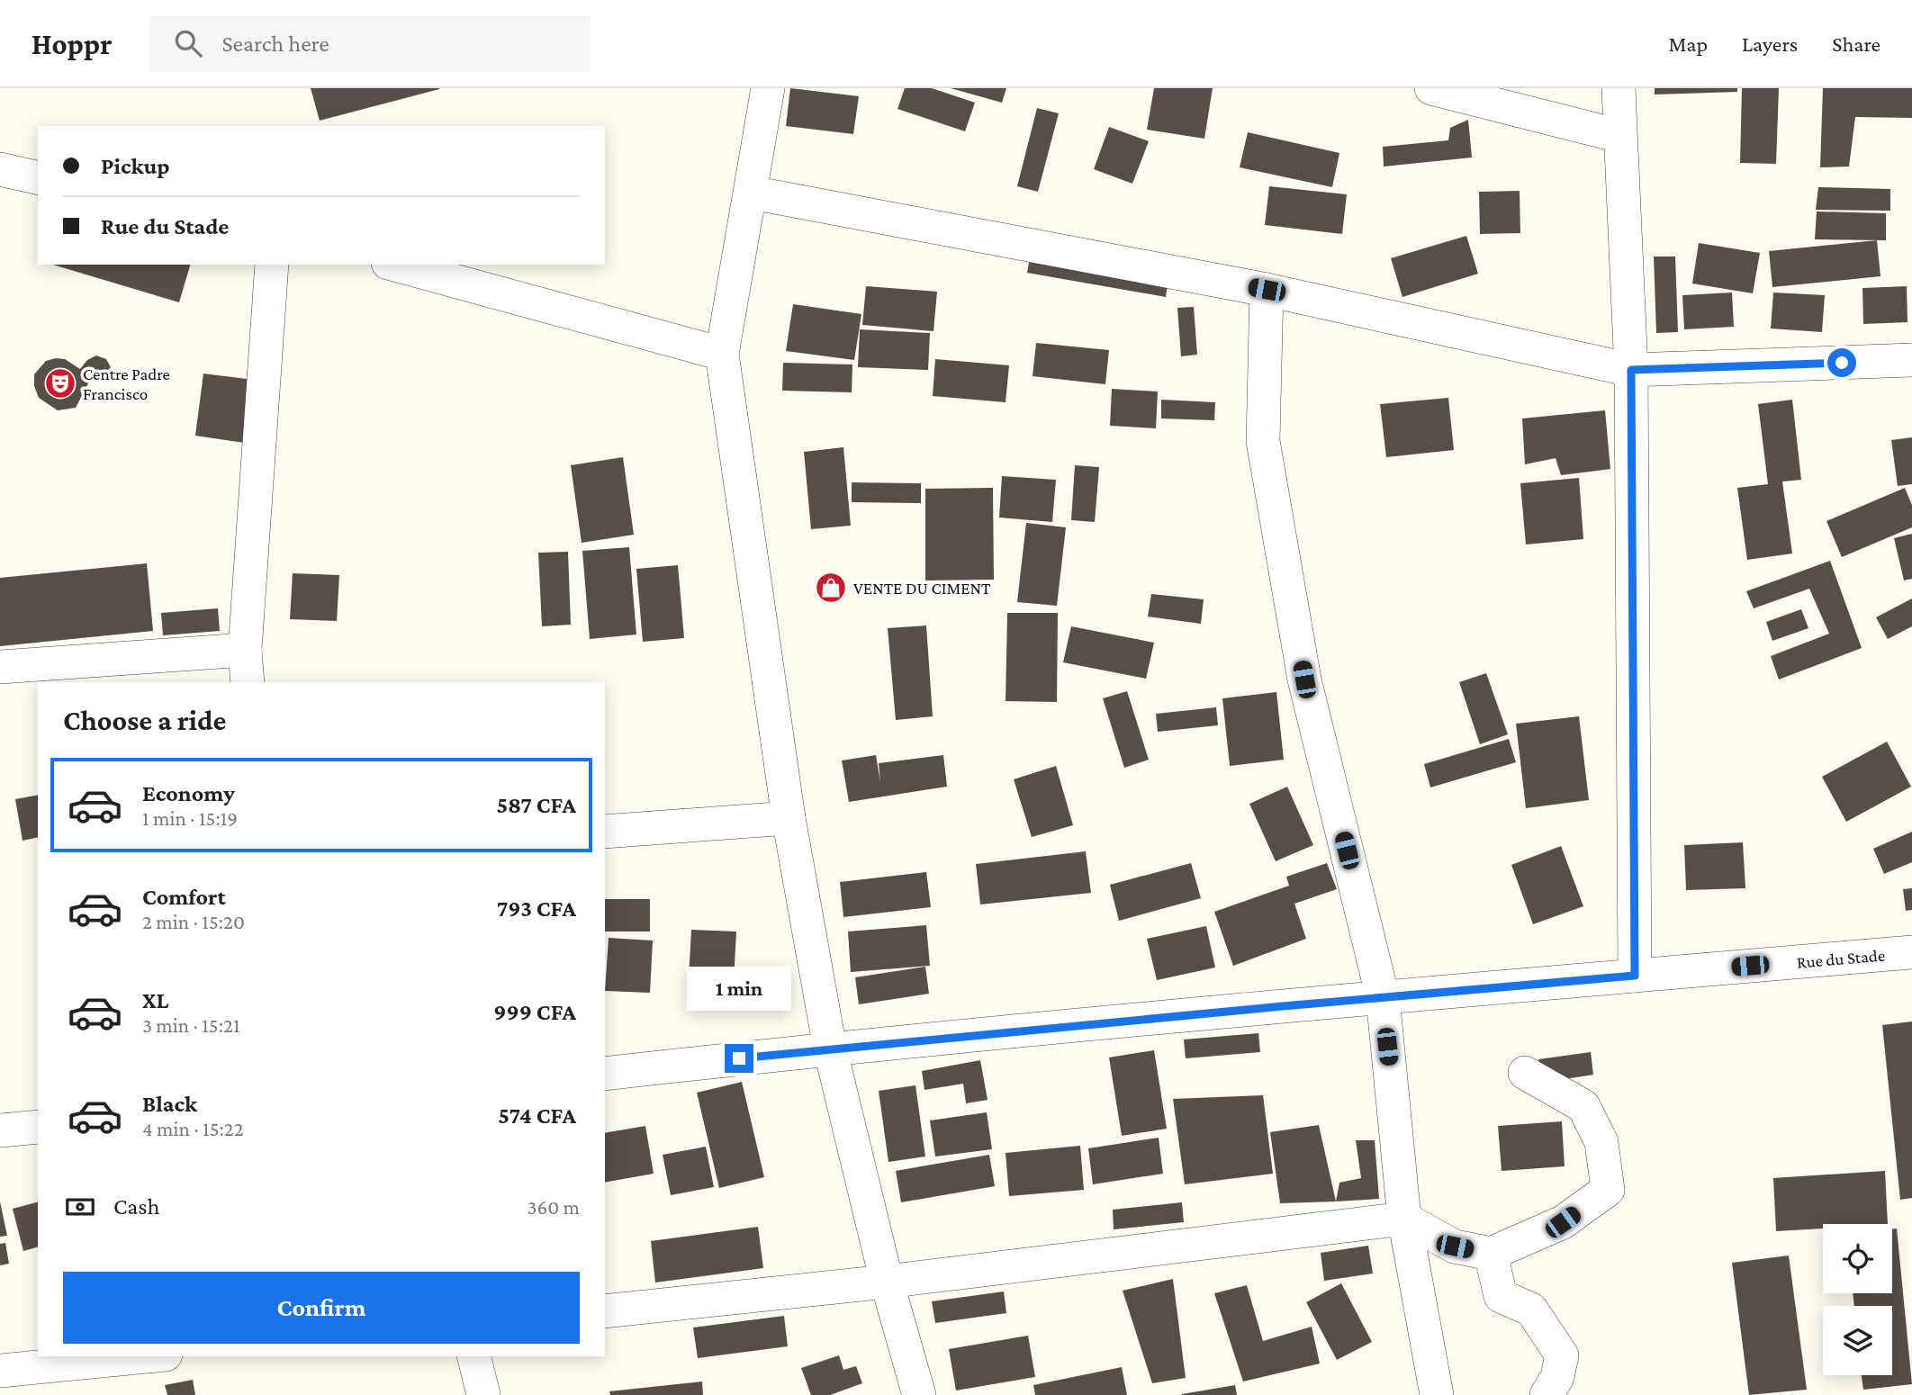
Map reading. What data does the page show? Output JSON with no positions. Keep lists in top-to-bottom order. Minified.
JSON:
{"streets":{"street":["Rue du Stade"]},"places":{"theatre":["Centre Padre Francisco"],"shop":["VENTE DU CIMENT"]},"page":{"header":"Hoppr","search":"Search here","nav":["Map","Layers","Share"],"banner":["Pickup","Rue du Stade"],"heading":"Choose a ride","list":[{"name":"Economy","note":"1 min · 15:19","value":"587 CFA"},{"name":"Comfort","note":"2 min · 15:20","value":"793 CFA"},{"name":"XL","note":"3 min · 15:21","value":"999 CFA"},{"name":"Black","note":"4 min · 15:22","value":"574 CFA"}],"bubble":"1 min","pay":["Cash","360 m"],"buttons":"Confirm"}}
